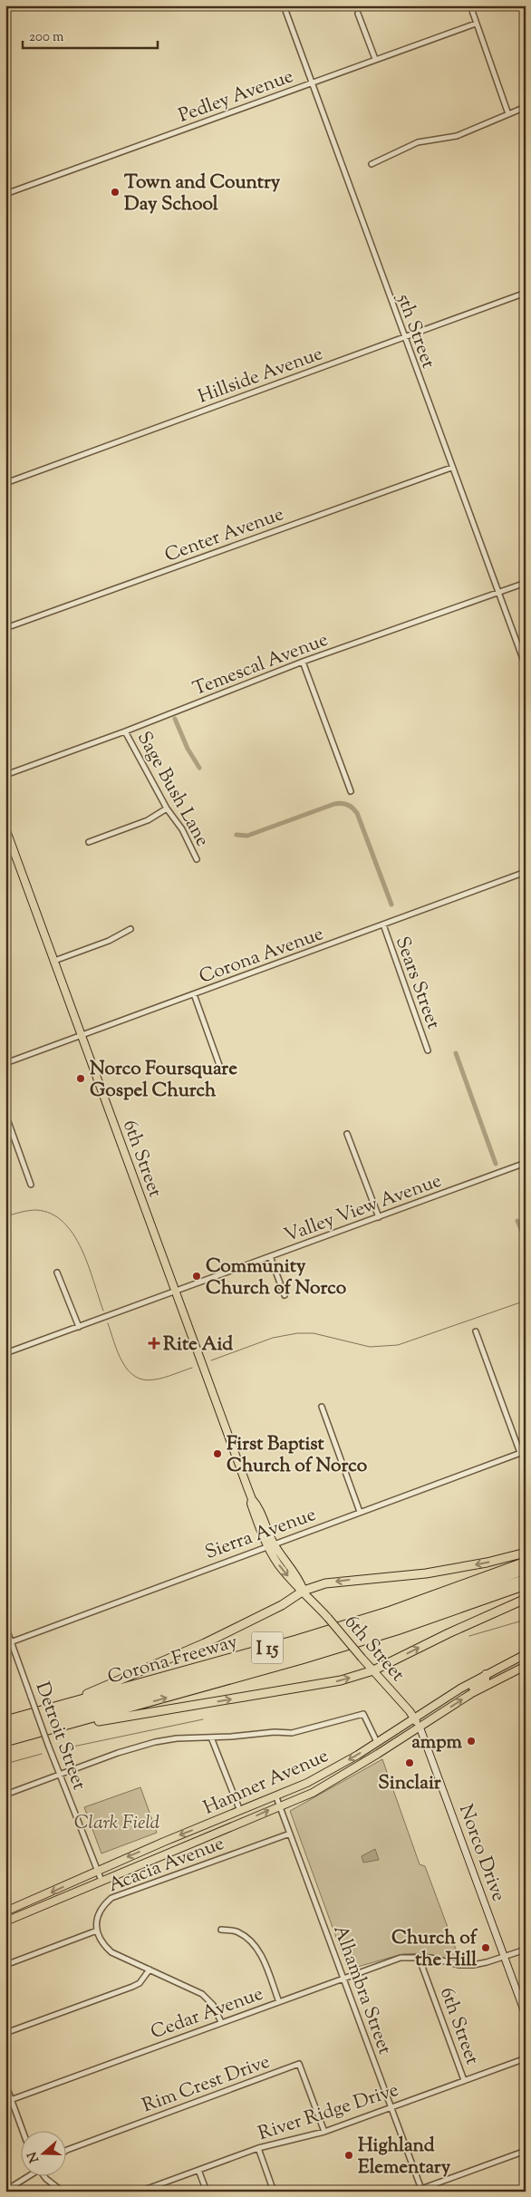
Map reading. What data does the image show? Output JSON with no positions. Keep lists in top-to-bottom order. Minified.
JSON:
{"streets":{"highway":["I 15","Corona Freeway"],"main road":["6th Street","Hamner Avenue","Norco Drive"],"street":["Pedley Avenue","5th Street","Hillside Avenue","Center Avenue","Temescal Avenue","Sage Bush Lane","Corona Avenue","Sears Street","Valley View Avenue","Sierra Avenue","Detroit Street","Acacia Avenue","Alhambra Street","Cedar Avenue","Rim Crest Drive","River Ridge Drive"]},"crossings":[["Pedley Avenue","5th Street"],["5th Street","Hillside Avenue"],["5th Street","Center Avenue"],["5th Street","Temescal Avenue"],["Temescal Avenue","Sage Bush Lane"],["Corona Avenue","Sears Street"],["Corona Avenue","6th Street"],["6th Street","Valley View Avenue"],["6th Street","Sierra Avenue"],["6th Street","Hamner Avenue"],["6th Street","Norco Drive"],["6th Street","Cedar Avenue"],["6th Street","River Ridge Drive"],["Sierra Avenue","Detroit Street"],["Detroit Street","Hamner Avenue"],["Hamner Avenue","Norco Drive"],["Hamner Avenue","Alhambra Street"],["Norco Drive","Cedar Avenue"],["Acacia Avenue","Alhambra Street"],["Alhambra Street","Cedar Avenue"],["Alhambra Street","River Ridge Drive"],["Rim Crest Drive","River Ridge Drive"]],"parks":["Clark Field"],"places":{"other":["Town and Country Day School","Norco Foursquare Gospel Church","Community Church of Norco","First Baptist Church of Norco","ampm","Sinclair","Church of the Hill","Highland Elementary"],"health":["Rite Aid"]},"scale_bar":"200 m","north":"left"}
